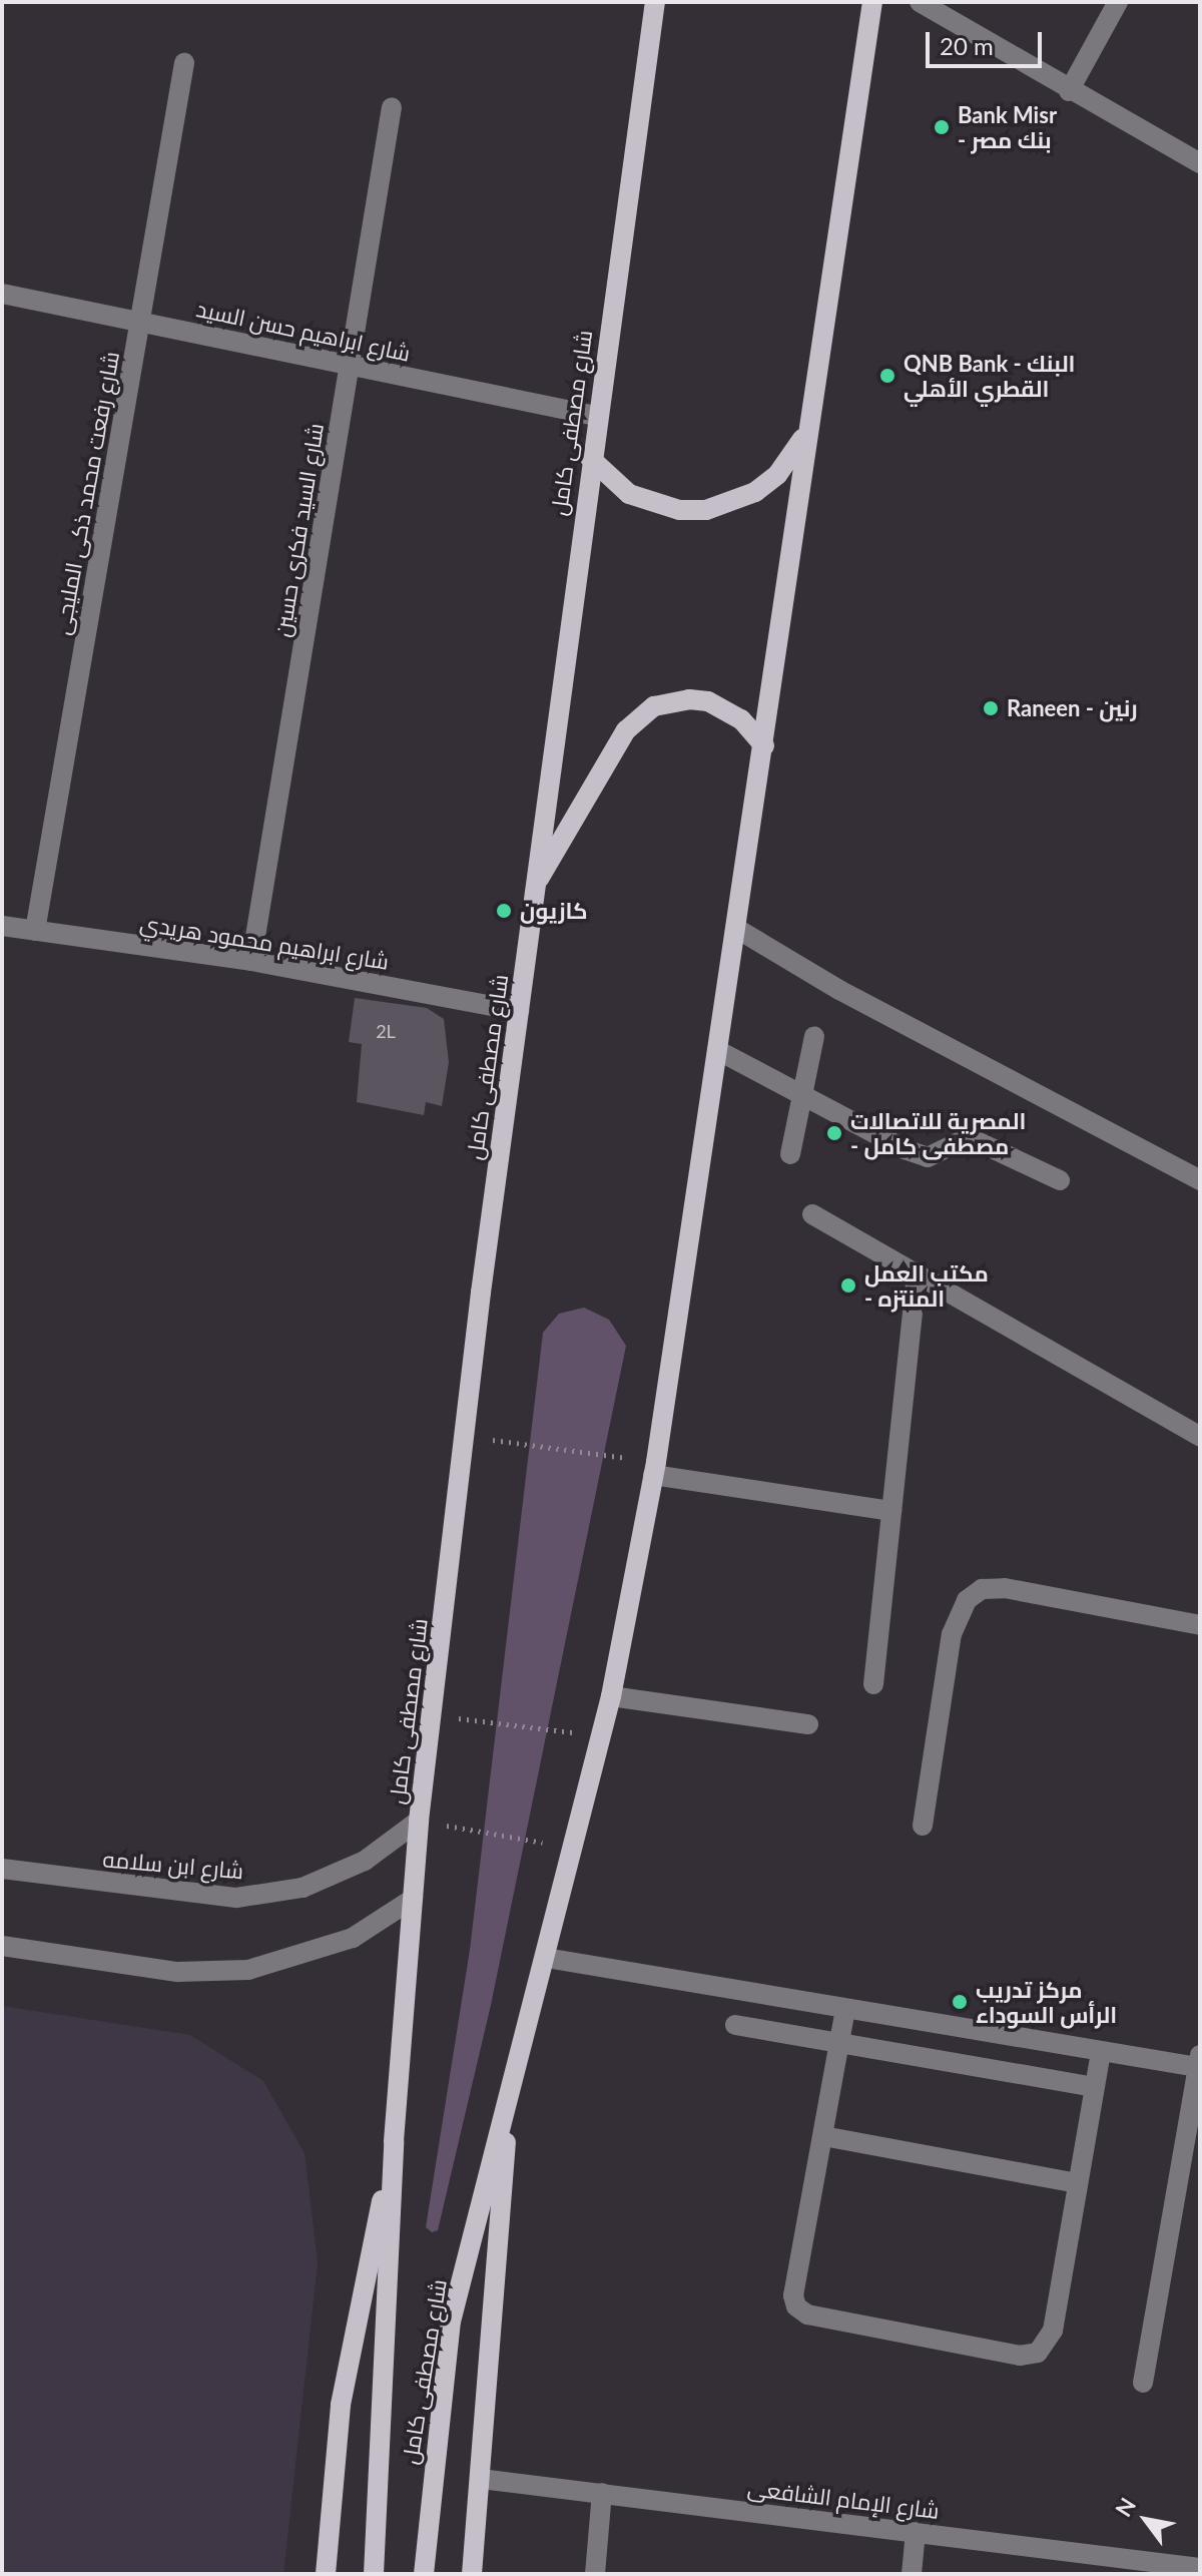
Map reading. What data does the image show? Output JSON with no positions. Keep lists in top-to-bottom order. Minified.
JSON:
{"streets":{"main road":["شارع مصطفى كامل"],"street":["شارع ابراهيم حسن السيد","شارع رفعت محمد ذكى المليجى","شارع السيد فكرى حسين","شارع ابراهيم محمود هريدي","شارع ابن سلامه","شارع الإمام الشافعى"]},"crossings":[["شارع ابراهيم حسن السيد","شارع مصطفى كامل"],["شارع ابراهيم حسن السيد","شارع رفعت محمد ذكى المليجى"],["شارع ابراهيم حسن السيد","شارع السيد فكرى حسين"],["شارع مصطفى كامل","شارع ابراهيم محمود هريدي"],["شارع مصطفى كامل","شارع ابن سلامه"],["شارع مصطفى كامل","شارع الإمام الشافعى"],["شارع رفعت محمد ذكى المليجى","شارع ابراهيم محمود هريدي"],["شارع السيد فكرى حسين","شارع ابراهيم محمود هريدي"]],"places":["Bank Misr - بنك مصر","QNB Bank - البنك القطري الأهلي","Raneen - رنين","كازيون","المصرية للاتصالات - مصطفى كامل","مكتب العمل - المنتزه","مركز تدريب الرأس السوداء"],"house_numbers":["2L"],"scale_bar":"20 m","north":"top left"}
